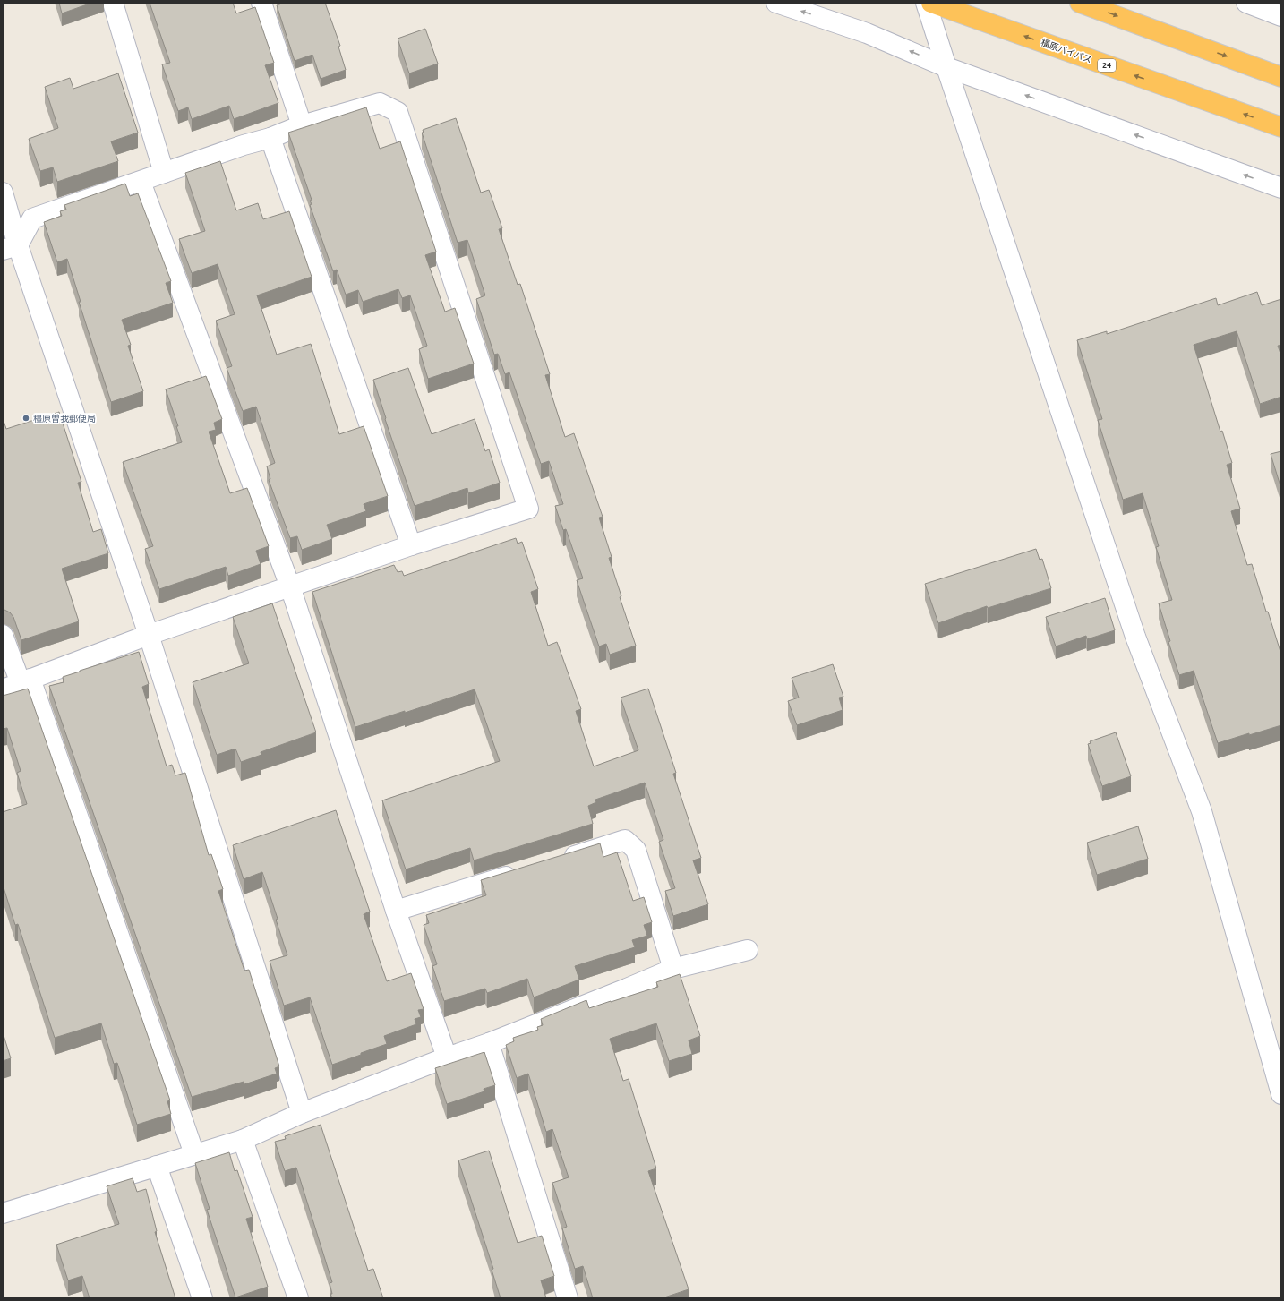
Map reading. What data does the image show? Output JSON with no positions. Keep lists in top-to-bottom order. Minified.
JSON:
{"streets":{"highway":["橿原バイパス","24"]},"places":["橿原曽我郵便局"]}
